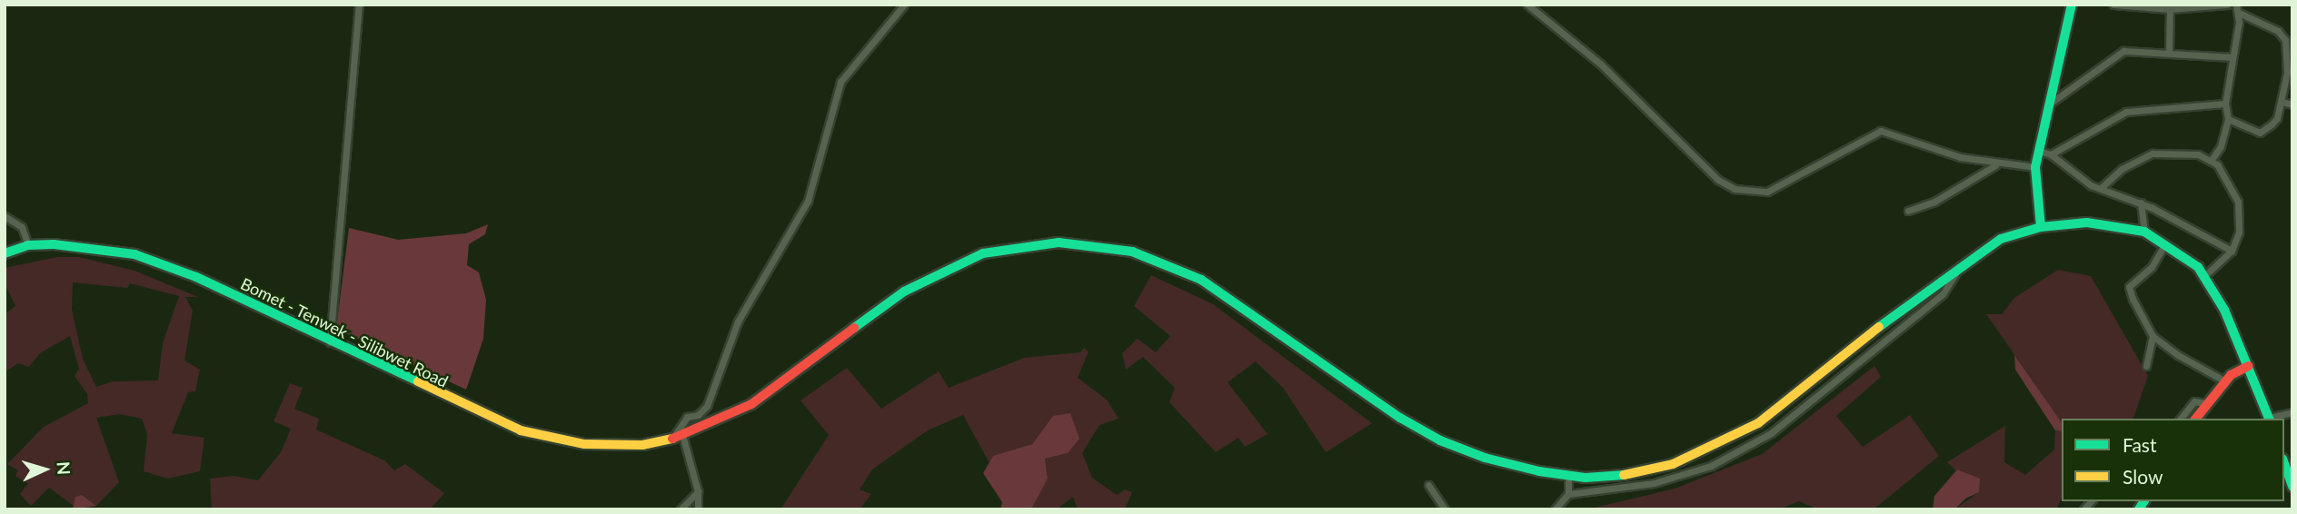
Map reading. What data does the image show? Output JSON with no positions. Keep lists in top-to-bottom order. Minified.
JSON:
{"streets":{"main road":["Bomet - Tenwek - Silibwet Road"]},"legend":["Fast","Slow"],"north":"right"}
